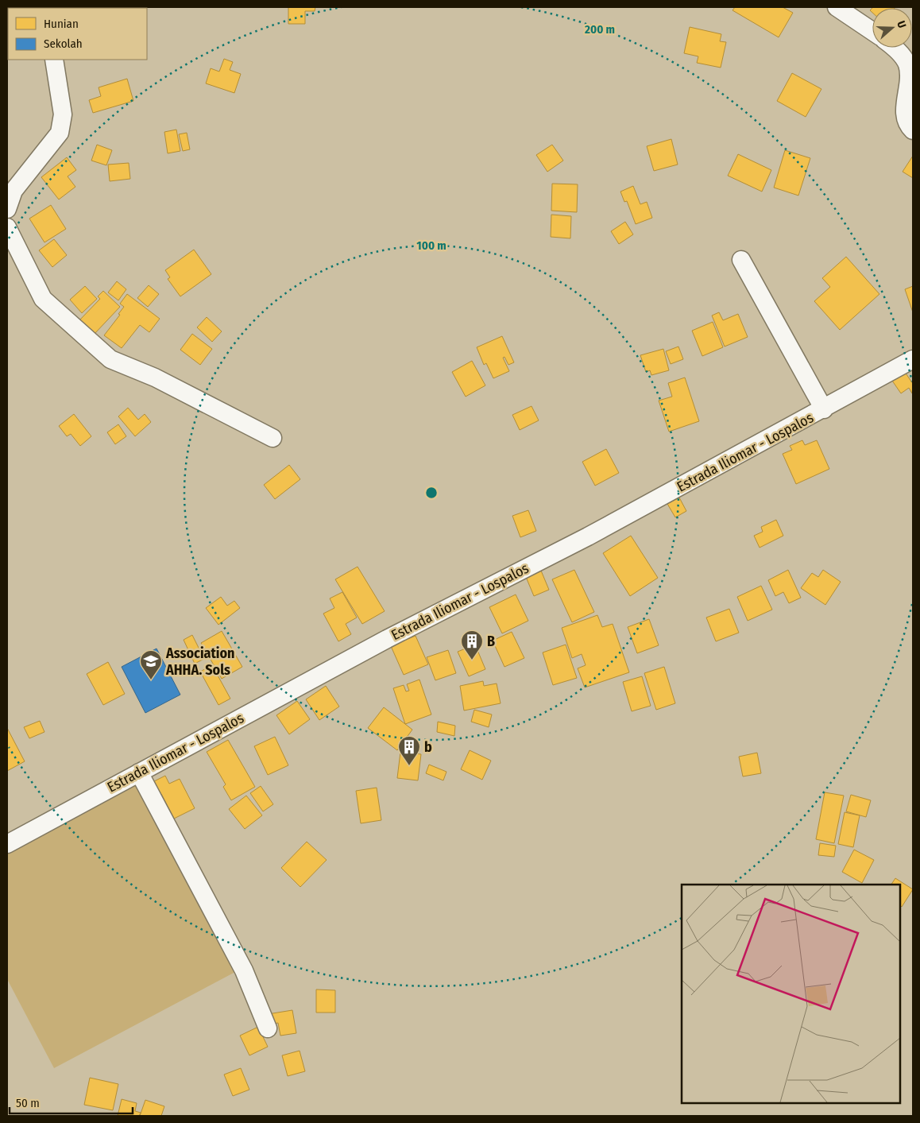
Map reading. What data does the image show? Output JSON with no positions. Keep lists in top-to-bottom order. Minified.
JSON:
{"streets":{"street":["Estrada Iliomar - Lospalos"]},"places":{"building":["B","b"],"school or university":["Association AHHA. Sols"]},"legend":["Hunian","Sekolah"],"scale_bar":"50 m","north":"right","rings":["200 m","100 m"]}
